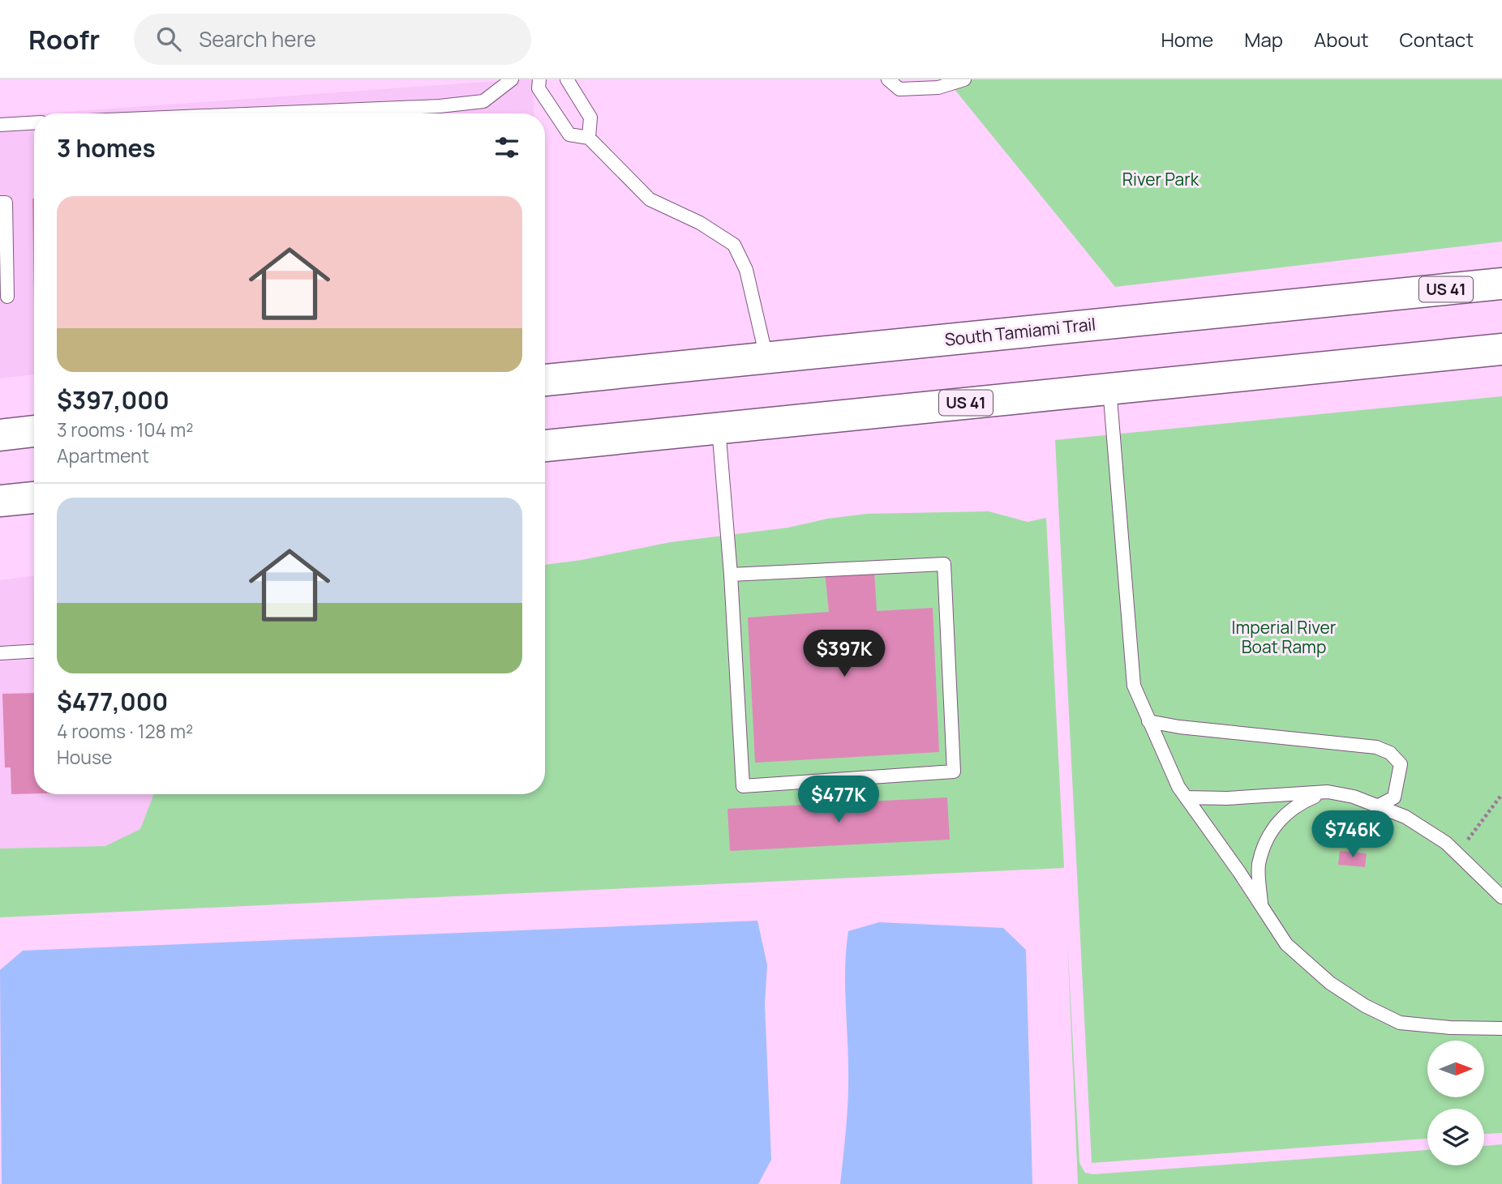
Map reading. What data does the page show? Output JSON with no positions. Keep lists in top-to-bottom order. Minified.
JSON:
{"streets":{"main road":["US 41","South Tamiami Trail"]},"parks":["River Park","Imperial River Boat Ramp"],"north":"right","page":{"header":"Roofr","search":"Search here","nav":["Home","Map","About","Contact"],"heading":"3 homes","list":[{"name":"$397,000","note":"3 rooms · 104 m² · Apartment"},{"name":"$477,000","note":"4 rooms · 128 m² · House"}],"price":["$397K","$477K","$746K"]}}
